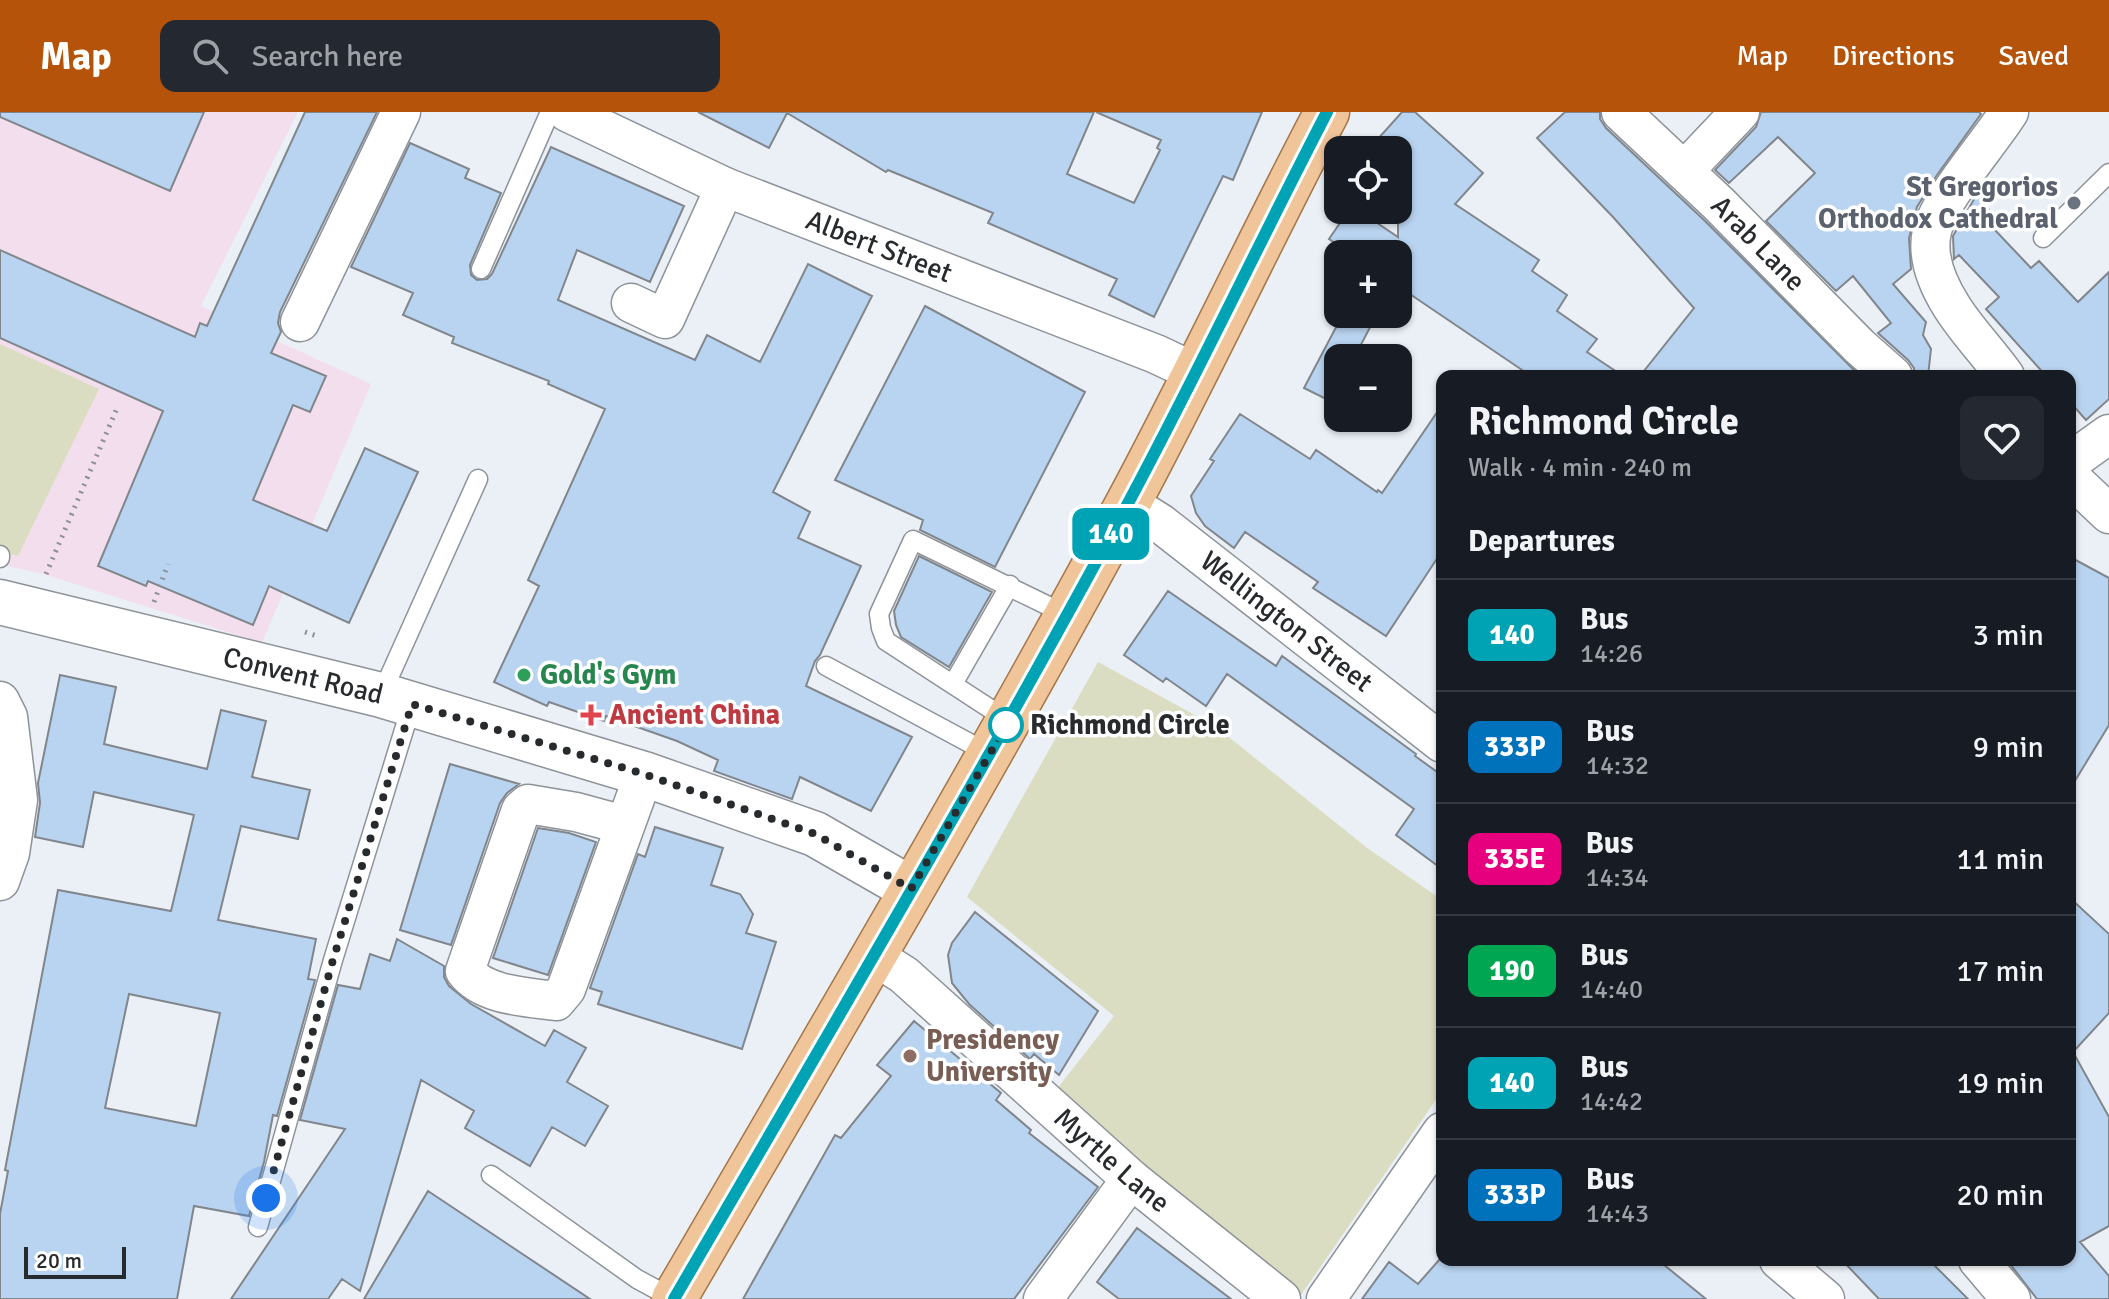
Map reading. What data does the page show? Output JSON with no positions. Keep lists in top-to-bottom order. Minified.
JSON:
{"streets":{"street":["Arab Lane","Albert Street","Wellington Street","Convent Road","Myrtle Lane"]},"places":{"other":["St Gregorios Orthodox Cathedral","Gold's Gym","Richmond Circle","Presidency University"],"health":["Ancient China"]},"lines":["bus line 140"],"scale_bar":"20 m","page":{"header":"Map","search":"Search here","nav":["Map","Directions","Saved"],"on_map":"140","map_buttons":["+","−"],"heading":[["Richmond Circle","Walk · 4 min · 240 m"],"Departures"],"list":[{"mark":"140","name":"Bus","note":"14:26","value":"3 min"},{"mark":"333P","name":"Bus","note":"14:32","value":"9 min"},{"mark":"335E","name":"Bus","note":"14:34","value":"11 min"},{"mark":"190","name":"Bus","note":"14:40","value":"17 min"},{"mark":"140","name":"Bus","note":"14:42","value":"19 min"},{"mark":"333P","name":"Bus","note":"14:43","value":"20 min"}],"scale":"20 m"}}
